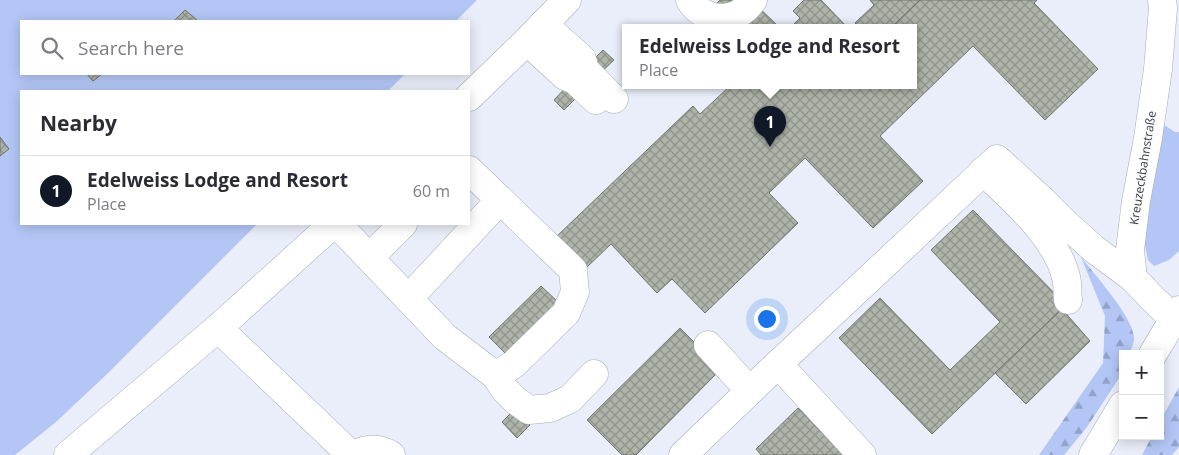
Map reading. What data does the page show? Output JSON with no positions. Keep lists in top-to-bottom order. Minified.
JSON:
{"streets":{"street":["Kreuzeckbahnstraße"]},"page":{"search":"Search here","popup":["Edelweiss Lodge and Resort","Place"],"heading":"Nearby","pins":"1","list":[{"mark":"1","name":"Edelweiss Lodge and Resort","note":"Place","value":"60 m"}],"map_buttons":["+","−"]}}
